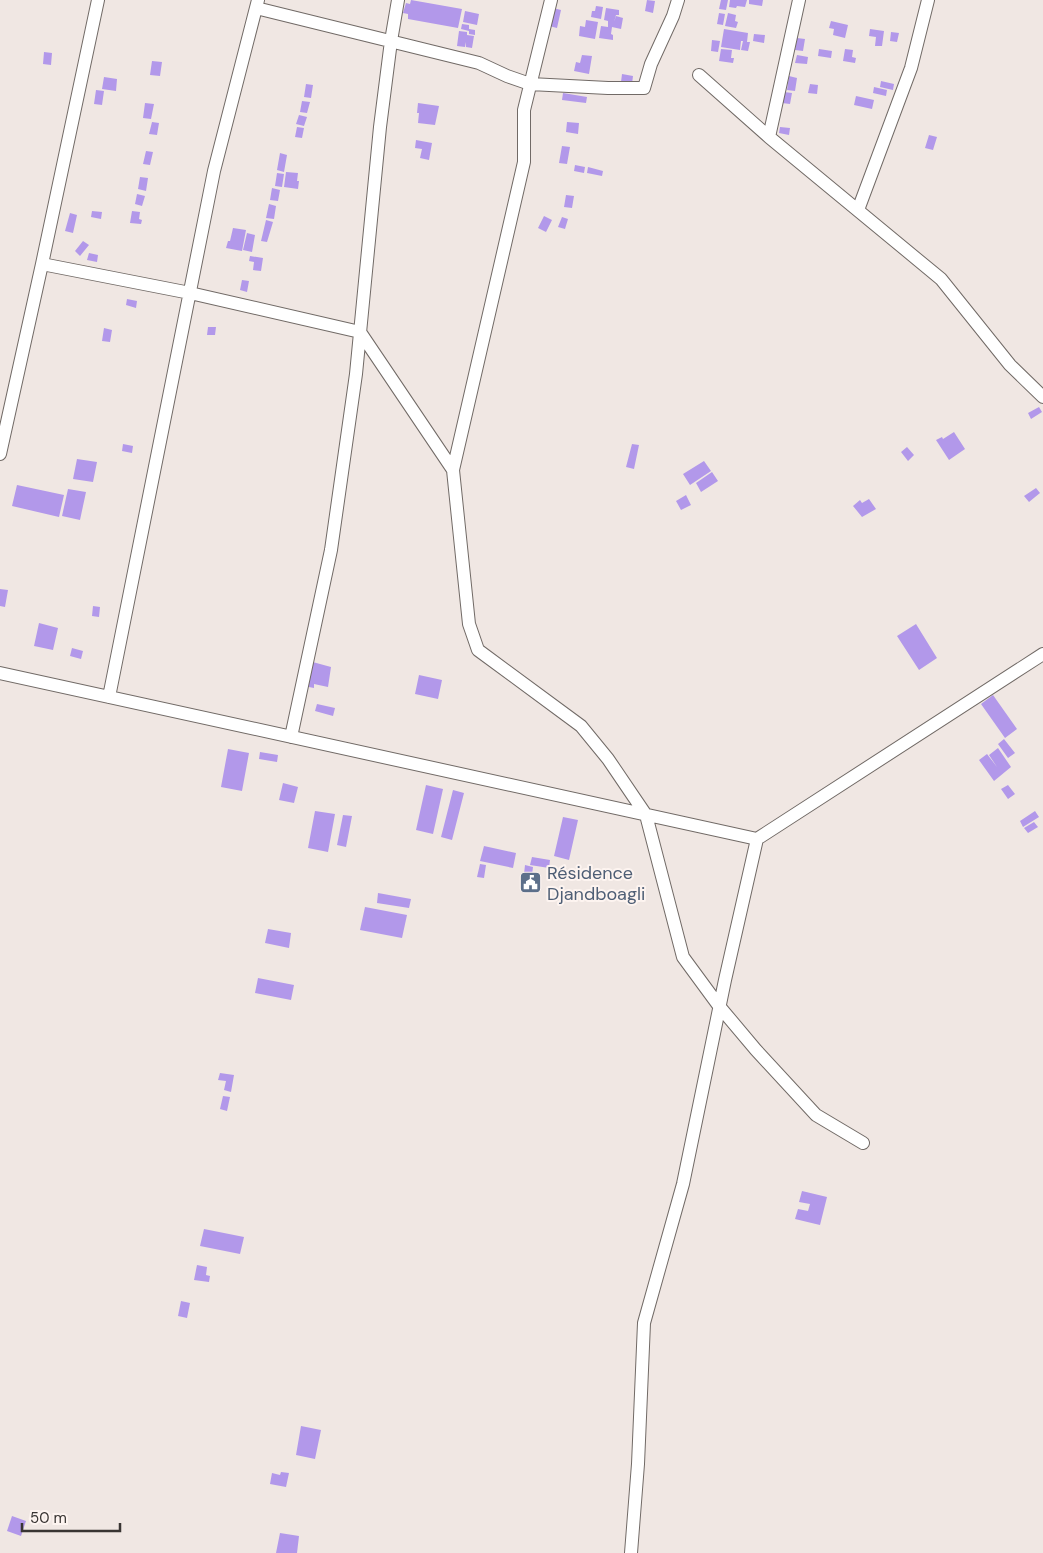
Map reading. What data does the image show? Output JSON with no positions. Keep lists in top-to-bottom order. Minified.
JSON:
{"places":{"public building":["Résidence Djandboagli"]},"scale_bar":"50 m"}
